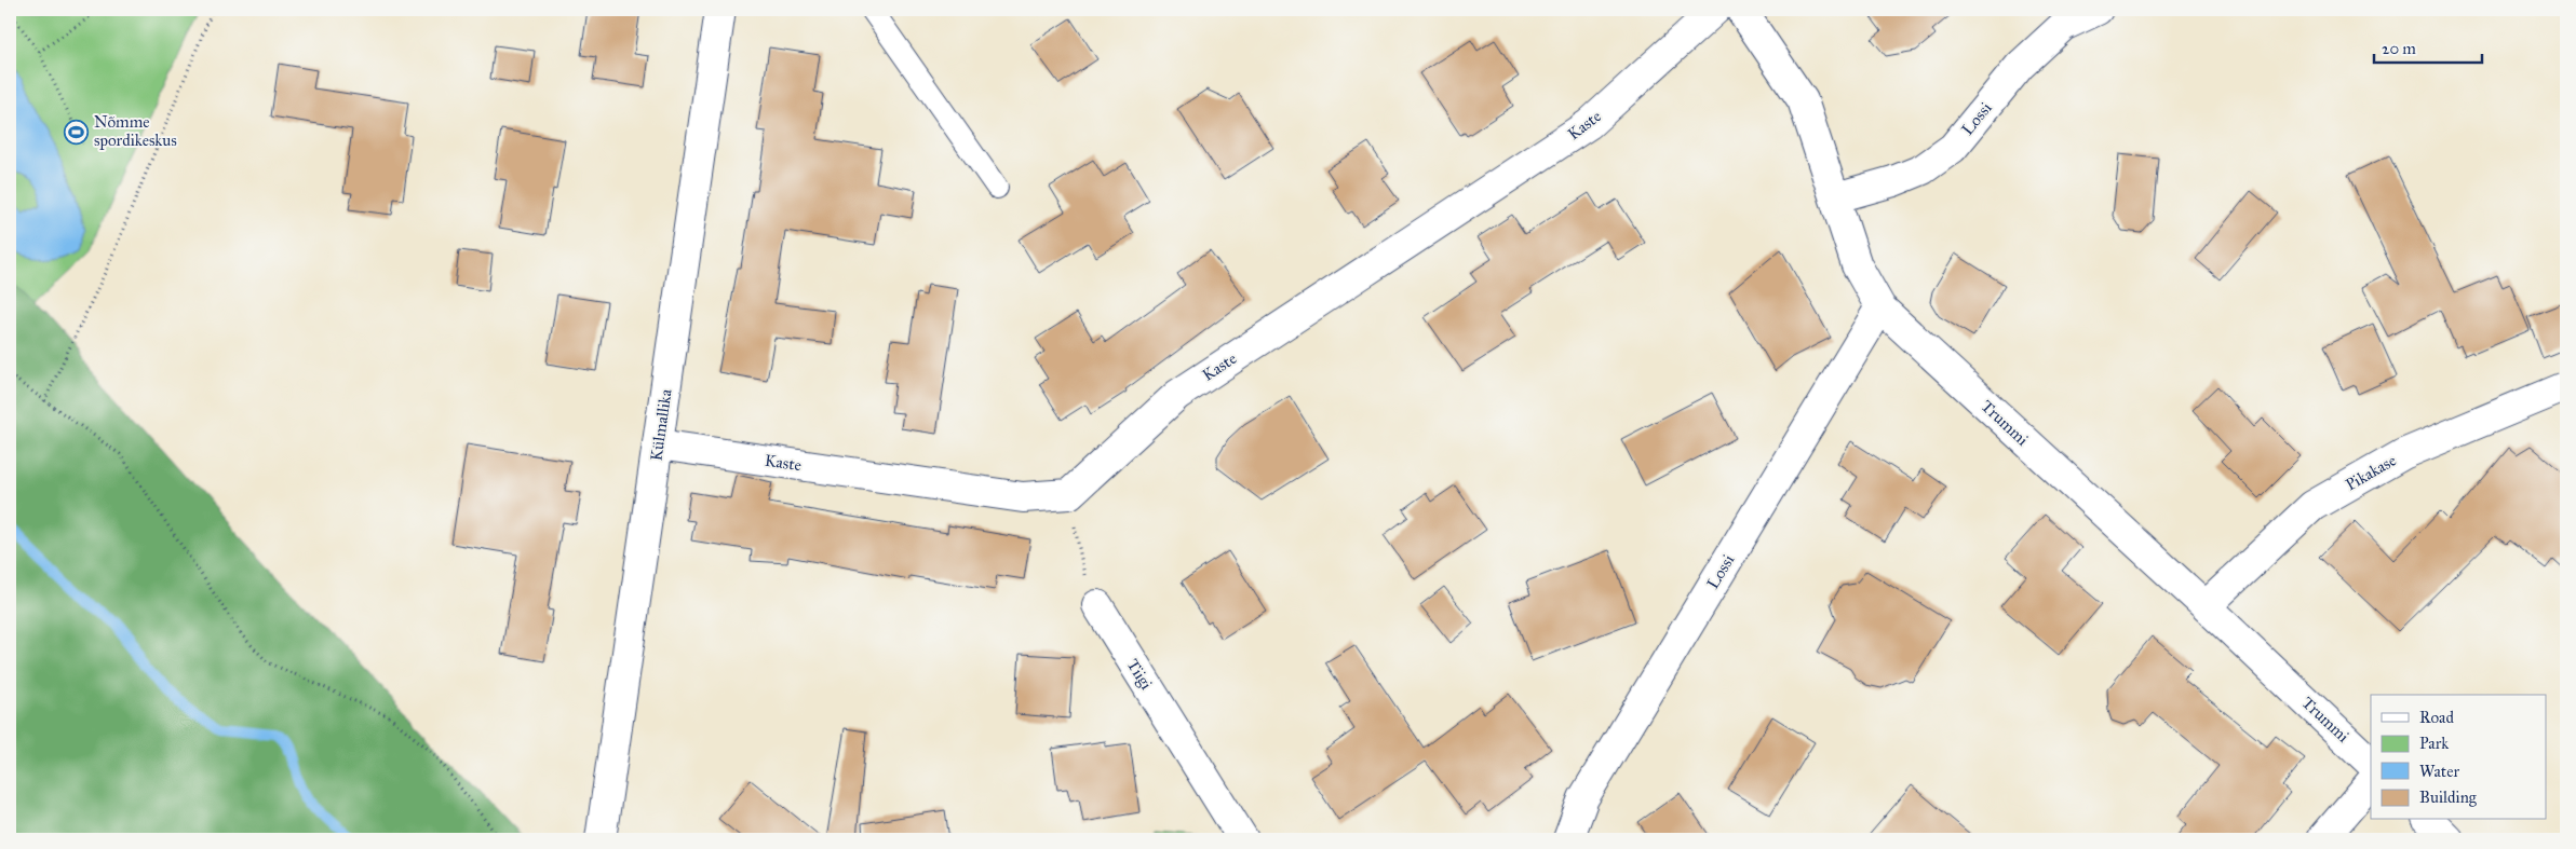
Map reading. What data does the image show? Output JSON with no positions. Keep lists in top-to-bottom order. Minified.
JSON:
{"streets":{"street":["Lossi","Kaste","Trummi","Külmallika","Pikakase","Tiigi"]},"crossings":[["Lossi","Trummi"],["Kaste","Külmallika"],["Trummi","Pikakase"]],"places":{"sports":["Nõmme spordikeskus"]},"legend":["Road","Park","Water","Building"],"scale_bar":"20 m"}
